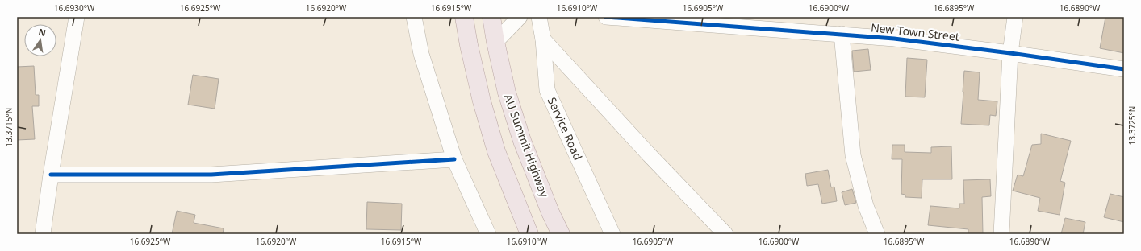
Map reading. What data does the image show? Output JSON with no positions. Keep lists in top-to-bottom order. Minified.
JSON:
{"streets":{"main road":["AU Summit Highway"],"street":["New Town Street","Service Road"]},"north":"top","coordinates":["16.6930°W","16.6925°W","16.6920°W","16.6915°W","16.6910°W","16.6905°W","16.6900°W","16.6895°W","16.6890°W","13.3725°N","13.3715°N"]}
